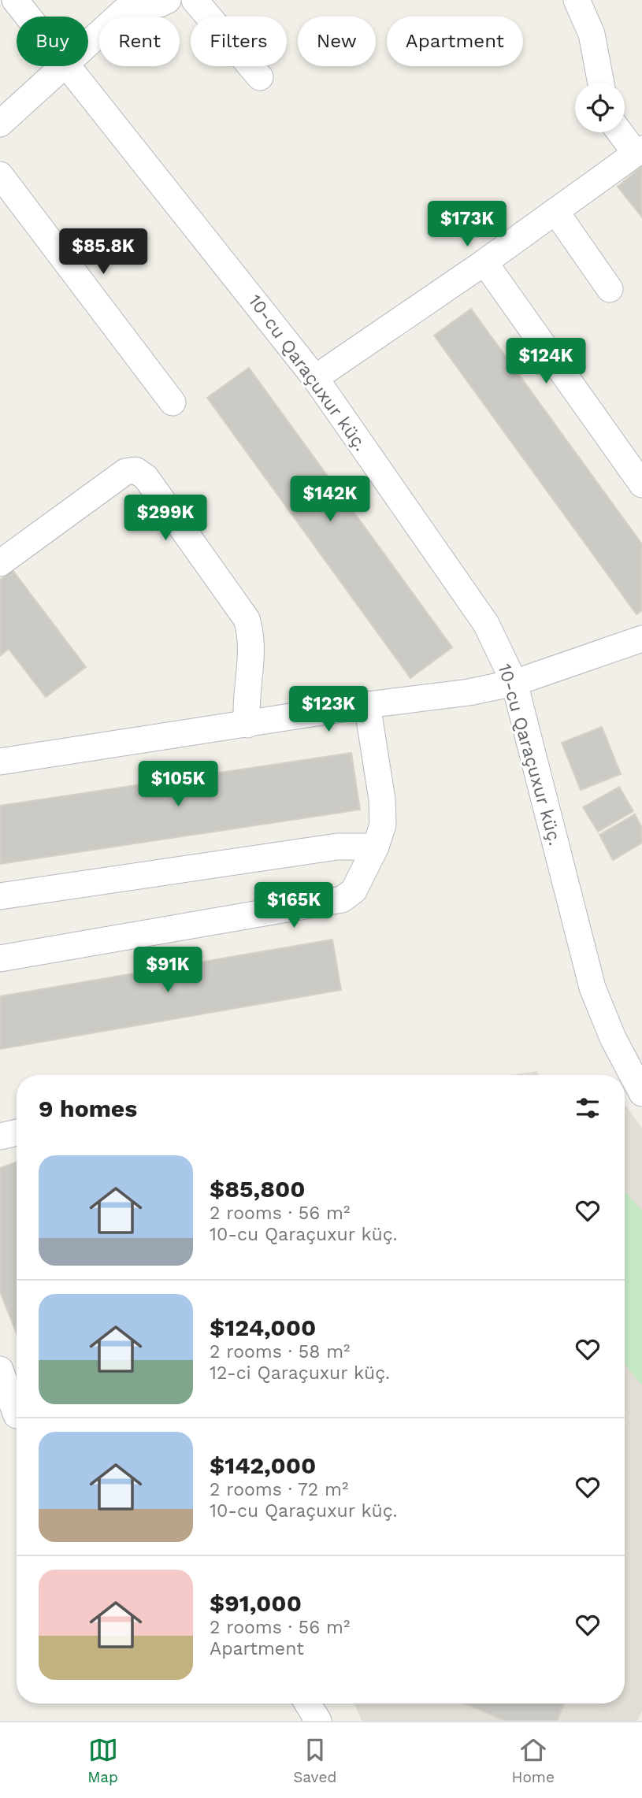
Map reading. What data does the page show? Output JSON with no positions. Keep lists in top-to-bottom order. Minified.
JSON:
{"streets":{"street":["10-cu Qaraçuxur küç."]},"page":{"chip":["Buy","Rent","Filters","New","Apartment"],"price":["$173K","$85.8K","$124K","$142K","$299K","$123K","$105K","$165K","$91K"],"heading":"9 homes","list":[{"name":"$85,800","note":"2 rooms · 56 m² · 10-cu Qaraçuxur küç."},{"name":"$124,000","note":"2 rooms · 58 m² · 12-ci Qaraçuxur küç."},{"name":"$142,000","note":"2 rooms · 72 m² · 10-cu Qaraçuxur küç."},{"name":"$91,000","note":"2 rooms · 56 m² · Apartment"}],"tabs":["Map","Saved","Home"]}}
